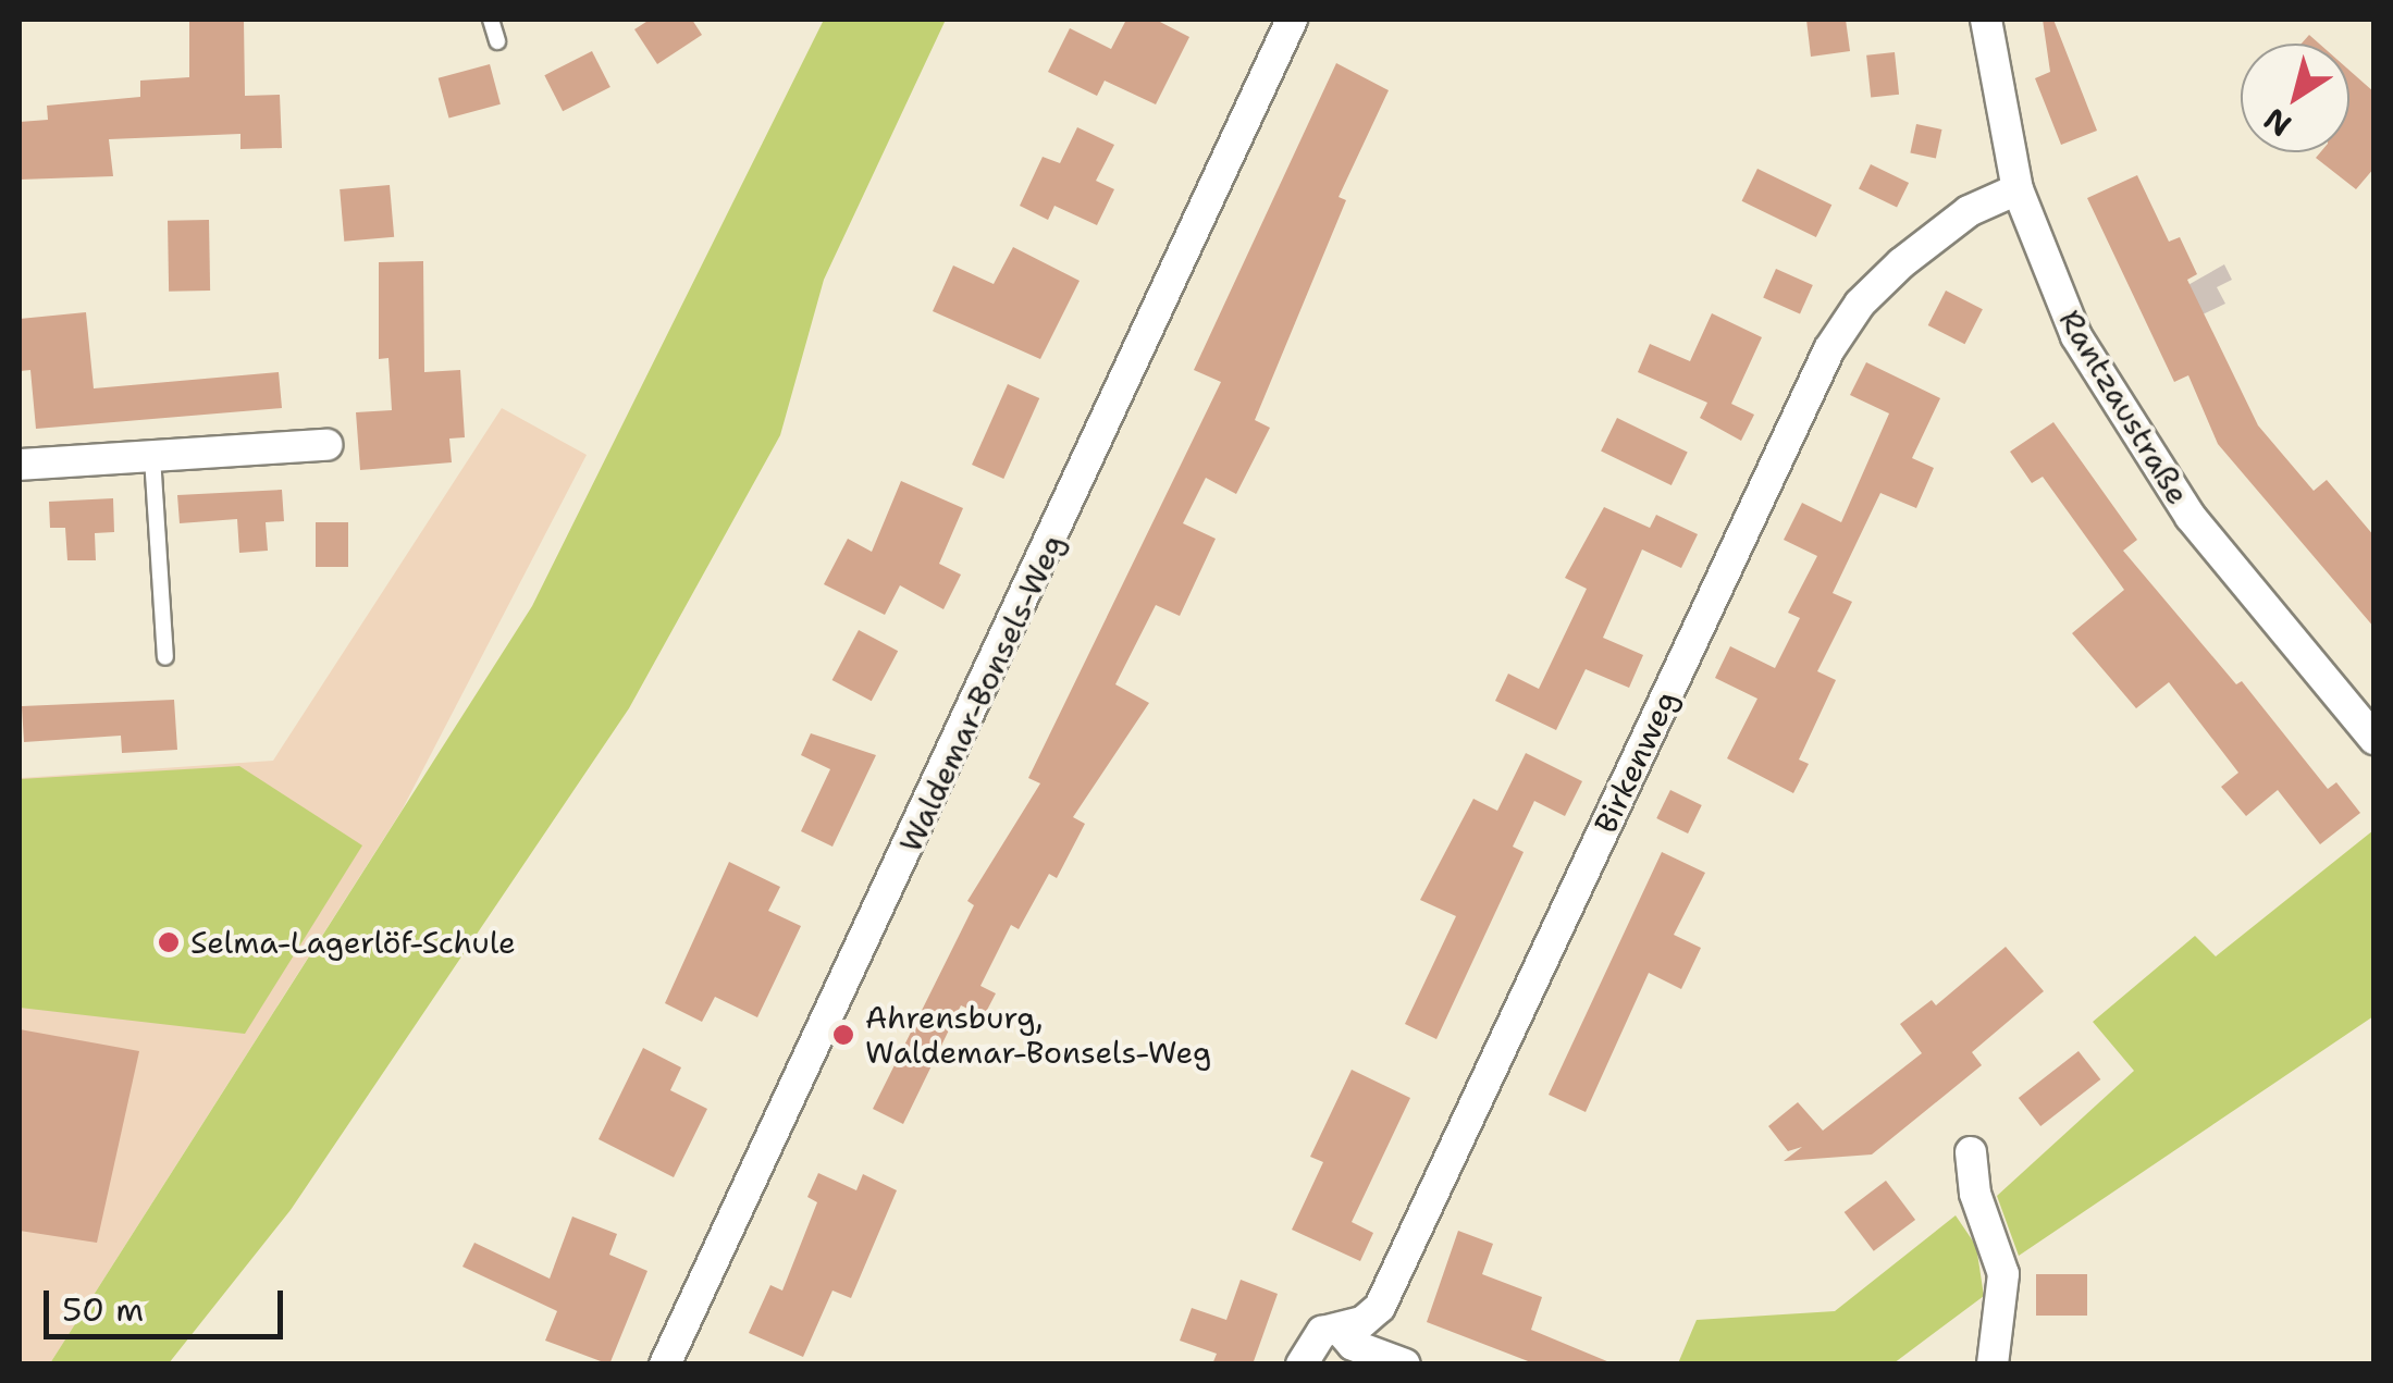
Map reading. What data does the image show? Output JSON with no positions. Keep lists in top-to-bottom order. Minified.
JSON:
{"streets":{"street":["Rantzaustraße","Waldemar-Bonsels-Weg","Birkenweg"]},"crossings":[["Rantzaustraße","Birkenweg"]],"places":["Selma-Lagerlöf-Schule","Ahrensburg, Waldemar-Bonsels-Weg"],"scale_bar":"50 m","north":"bottom left"}
